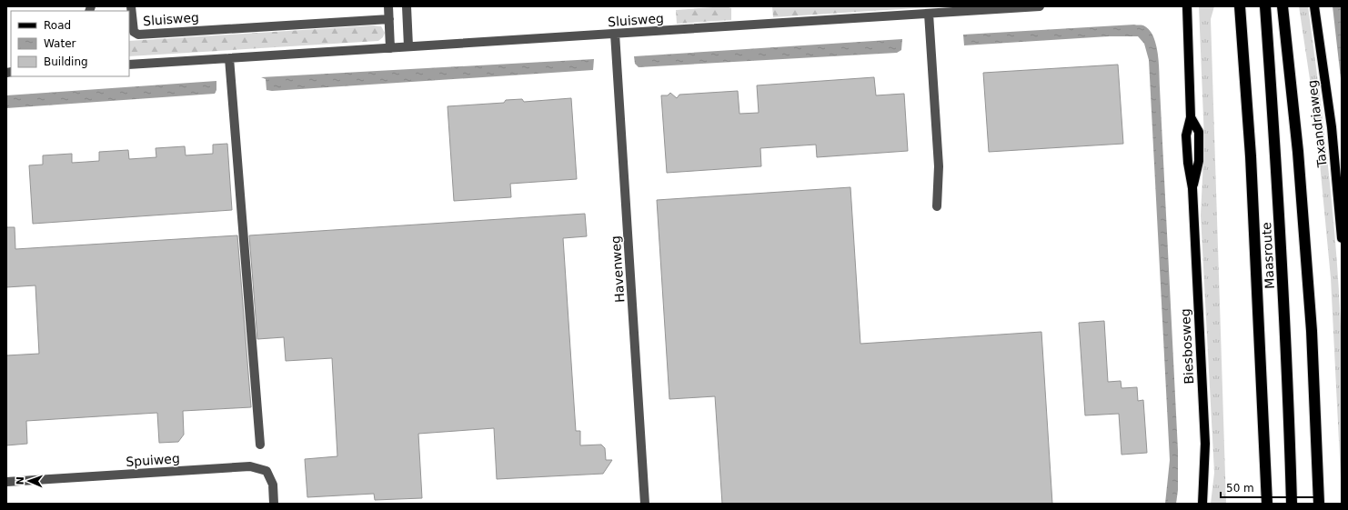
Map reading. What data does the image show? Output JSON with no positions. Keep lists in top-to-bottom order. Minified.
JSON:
{"streets":{"highway":["Maasroute"],"main road":["Taxandriaweg","Biesbosweg"],"street":["Sluisweg","Havenweg","Spuiweg"]},"crossings":[["Sluisweg","Havenweg"]],"legend":["Road","Water","Building"],"scale_bar":"50 m","north":"left"}
